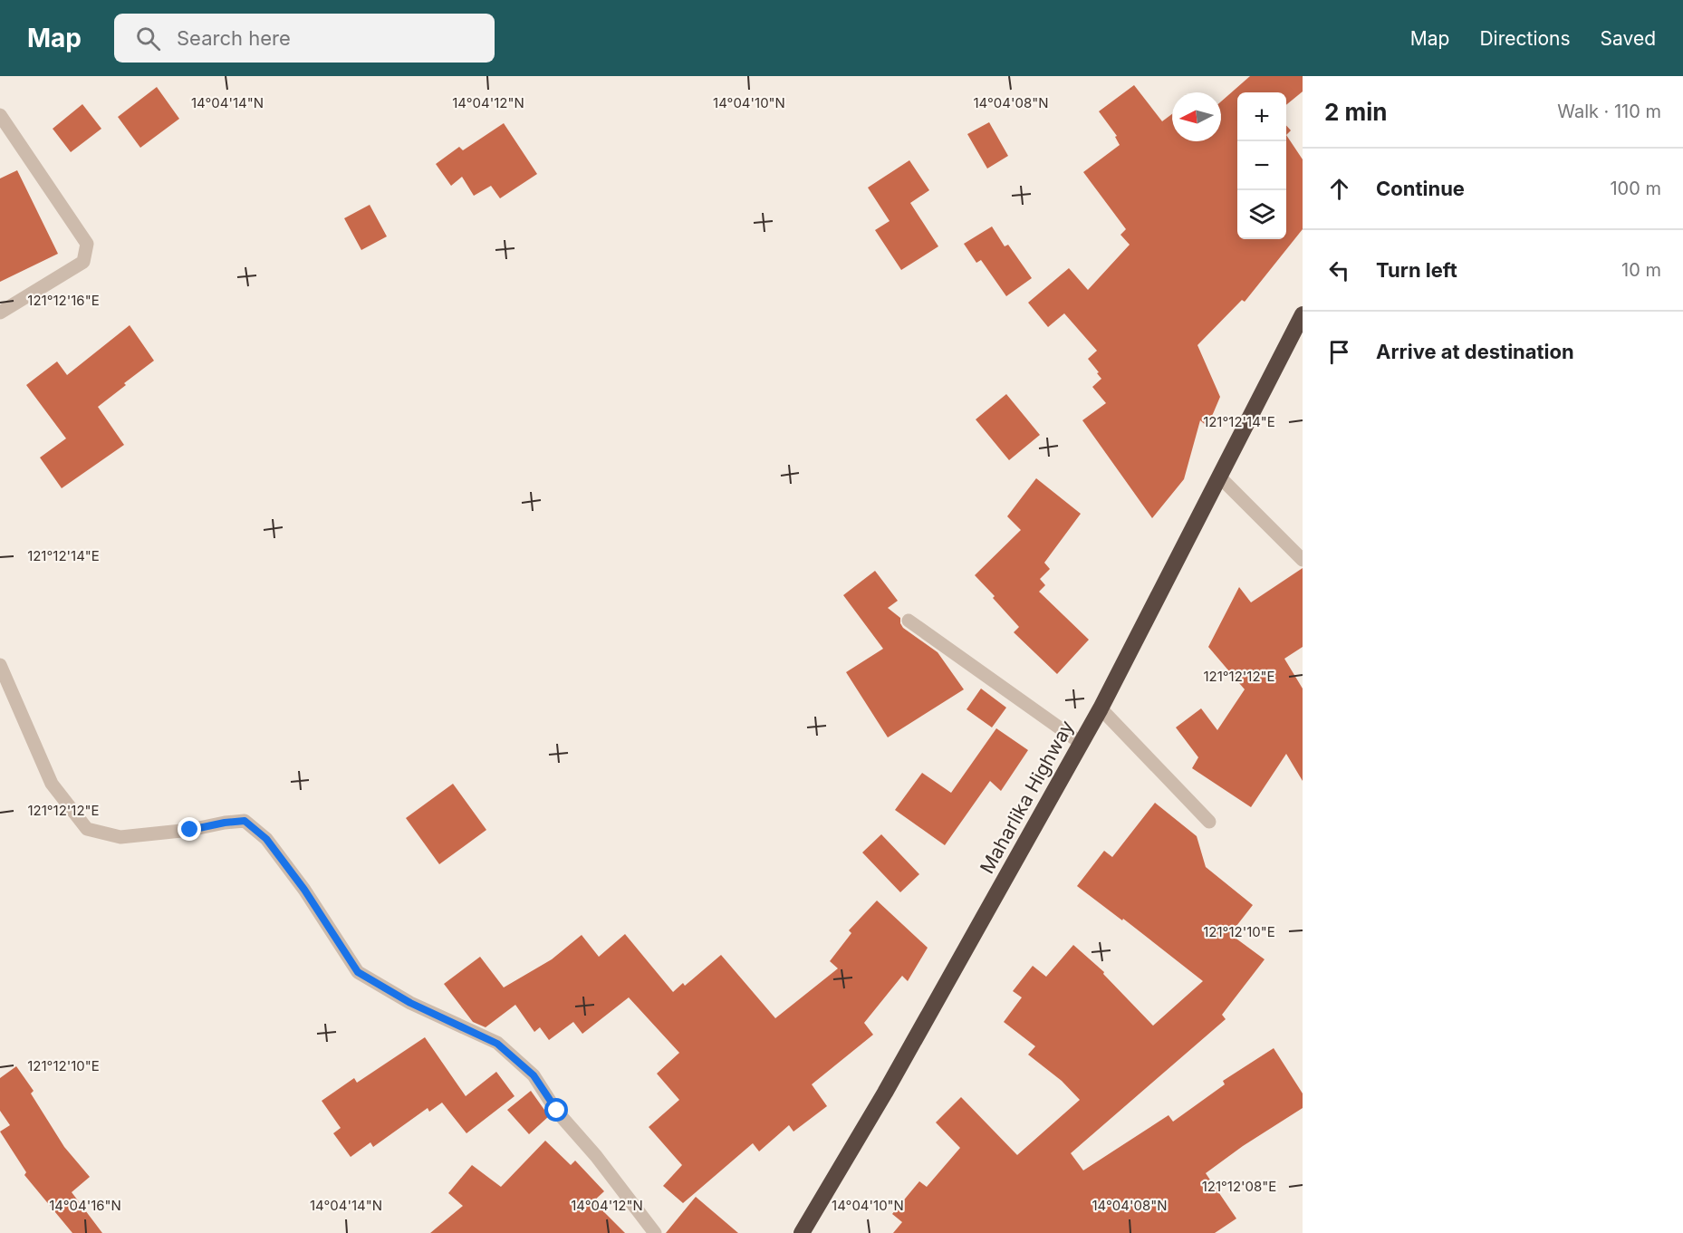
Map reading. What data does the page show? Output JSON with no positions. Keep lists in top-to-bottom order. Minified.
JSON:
{"streets":{"highway":["Maharlika Highway"]},"north":"left","page":{"header":"Map","search":"Search here","nav":["Map","Directions","Saved"],"heading":["2 min","Walk · 110 m"],"map_buttons":["+","−"],"list":[["Continue","100 m"],["Turn left","10 m"],"Arrive at destination"]},"coordinates":["14°04'14\"N","14°04'12\"N","14°04'10\"N","14°04'08\"N","121°12'16\"E","121°12'14\"E","121°12'12\"E","121°12'10\"E","121°12'08\"E","14°04'16\"N"]}
